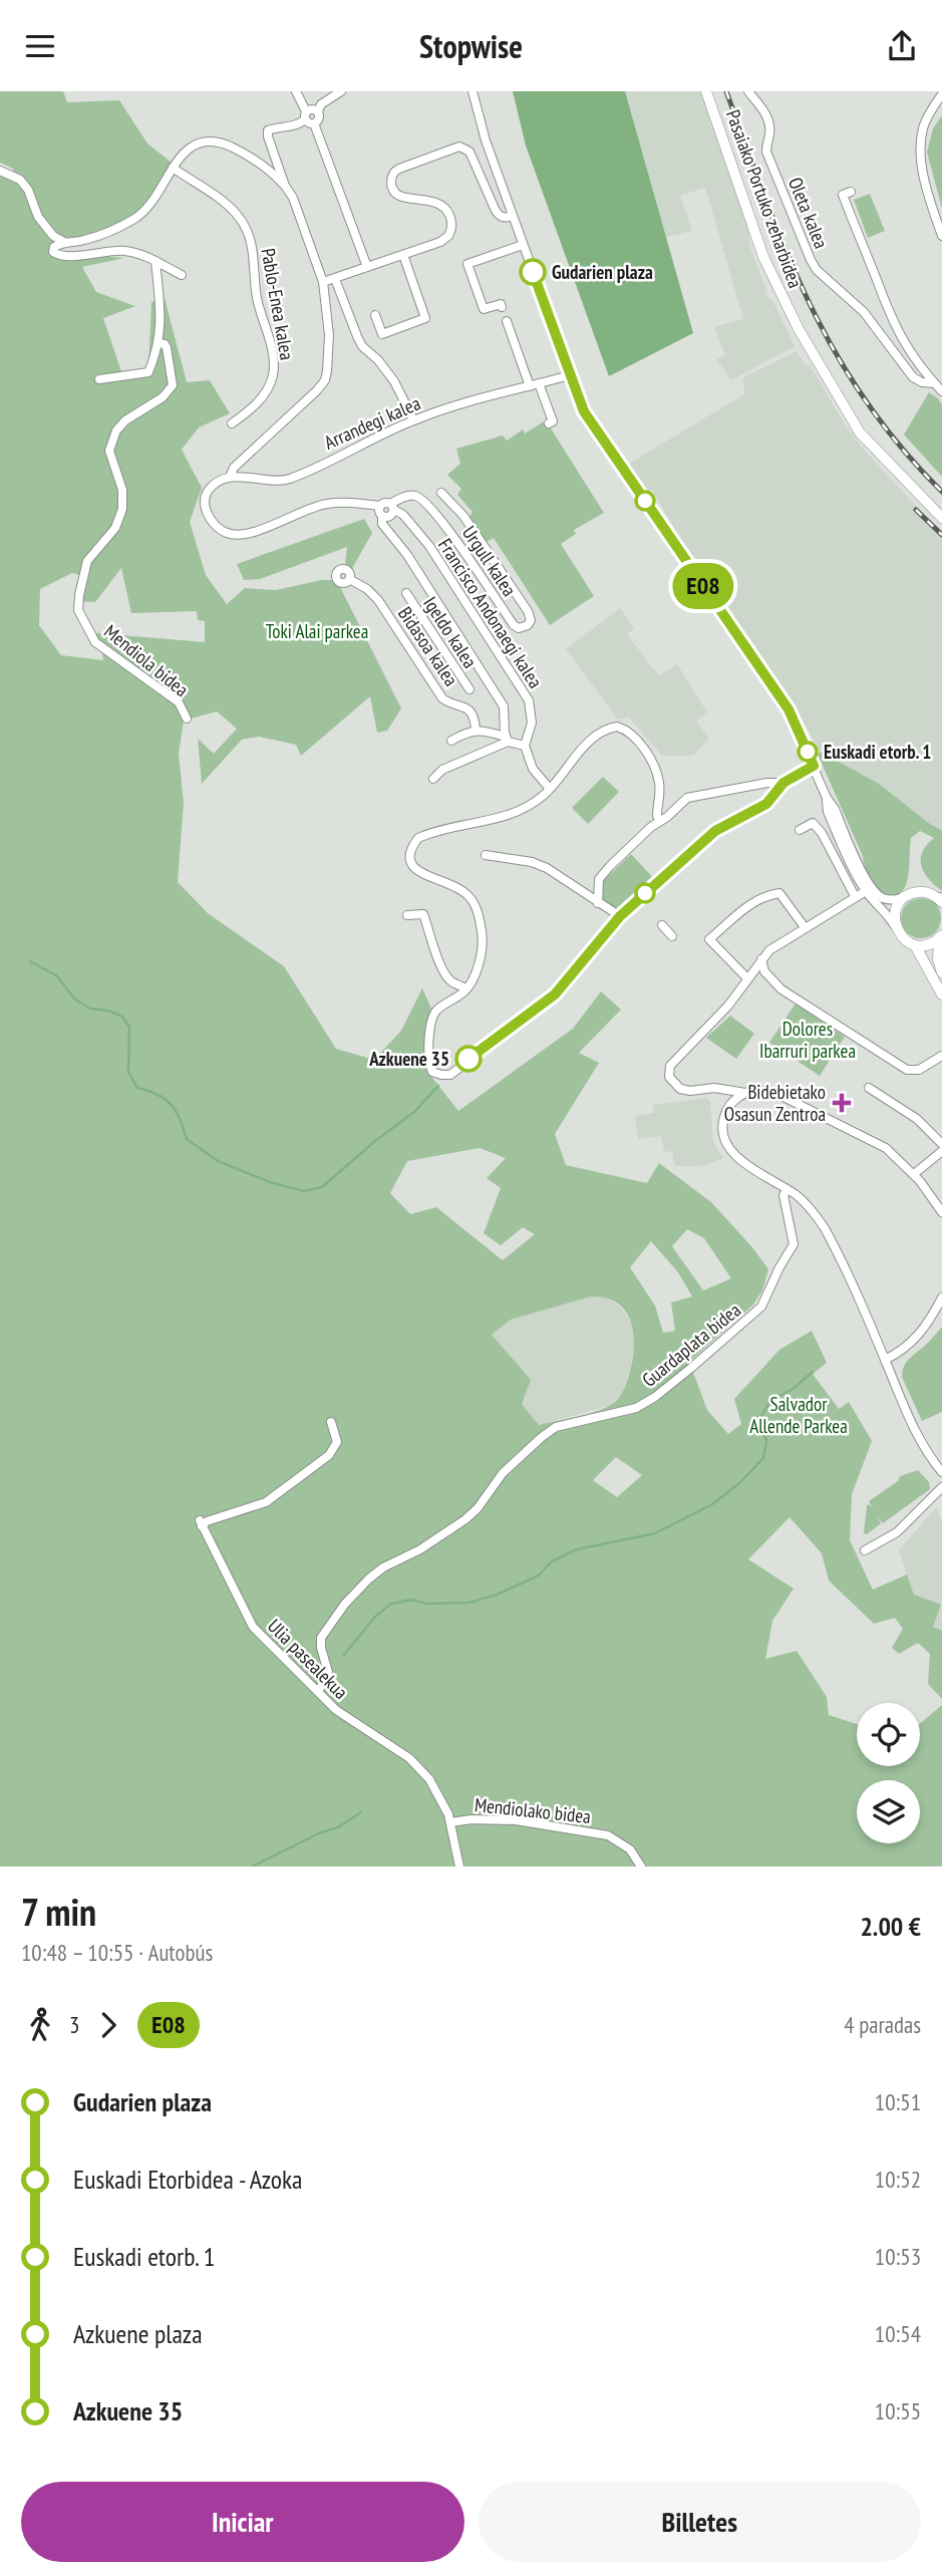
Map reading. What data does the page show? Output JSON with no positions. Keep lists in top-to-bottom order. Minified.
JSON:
{"streets":{"main road":["Pasaiako Portuko zeharbidea"],"street":["Oleta kalea","Pablo-Enea kalea","Arrandegi kalea","Urgull kalea","Francisco Andonaegi kalea","Igeldo kalea","Bidasoa kalea","Mendiola bidea","Guardaplata bidea","Ulia pasealekua","Mendiolako bidea"]},"crossings":[["Urgull kalea","Francisco Andonaegi kalea"],["Guardaplata bidea","Ulia pasealekua"],["Ulia pasealekua","Mendiolako bidea"]],"parks":["Toki Alai parkea","Dolores Ibarruri parkea","Salvador Allende Parkea"],"places":{"other":["Gudarien plaza","Euskadi etorb. 1","Azkuene 35"],"health":["Bidebietako Osasun Zentroa"]},"lines":["bus line E08"],"page":{"header":"Stopwise","on_map":"E08","heading":["7 min","10:48 – 10:55 · Autobús","2.00 €"],"legs":["3","E08","4 paradas"],"list":[{"name":"Gudarien plaza","value":"10:51"},{"name":"Euskadi Etorbidea - Azoka","value":"10:52"},{"name":"Euskadi etorb. 1","value":"10:53"},{"name":"Azkuene plaza","value":"10:54"},{"name":"Azkuene 35","value":"10:55"}],"buttons":["Iniciar","Billetes"]}}
